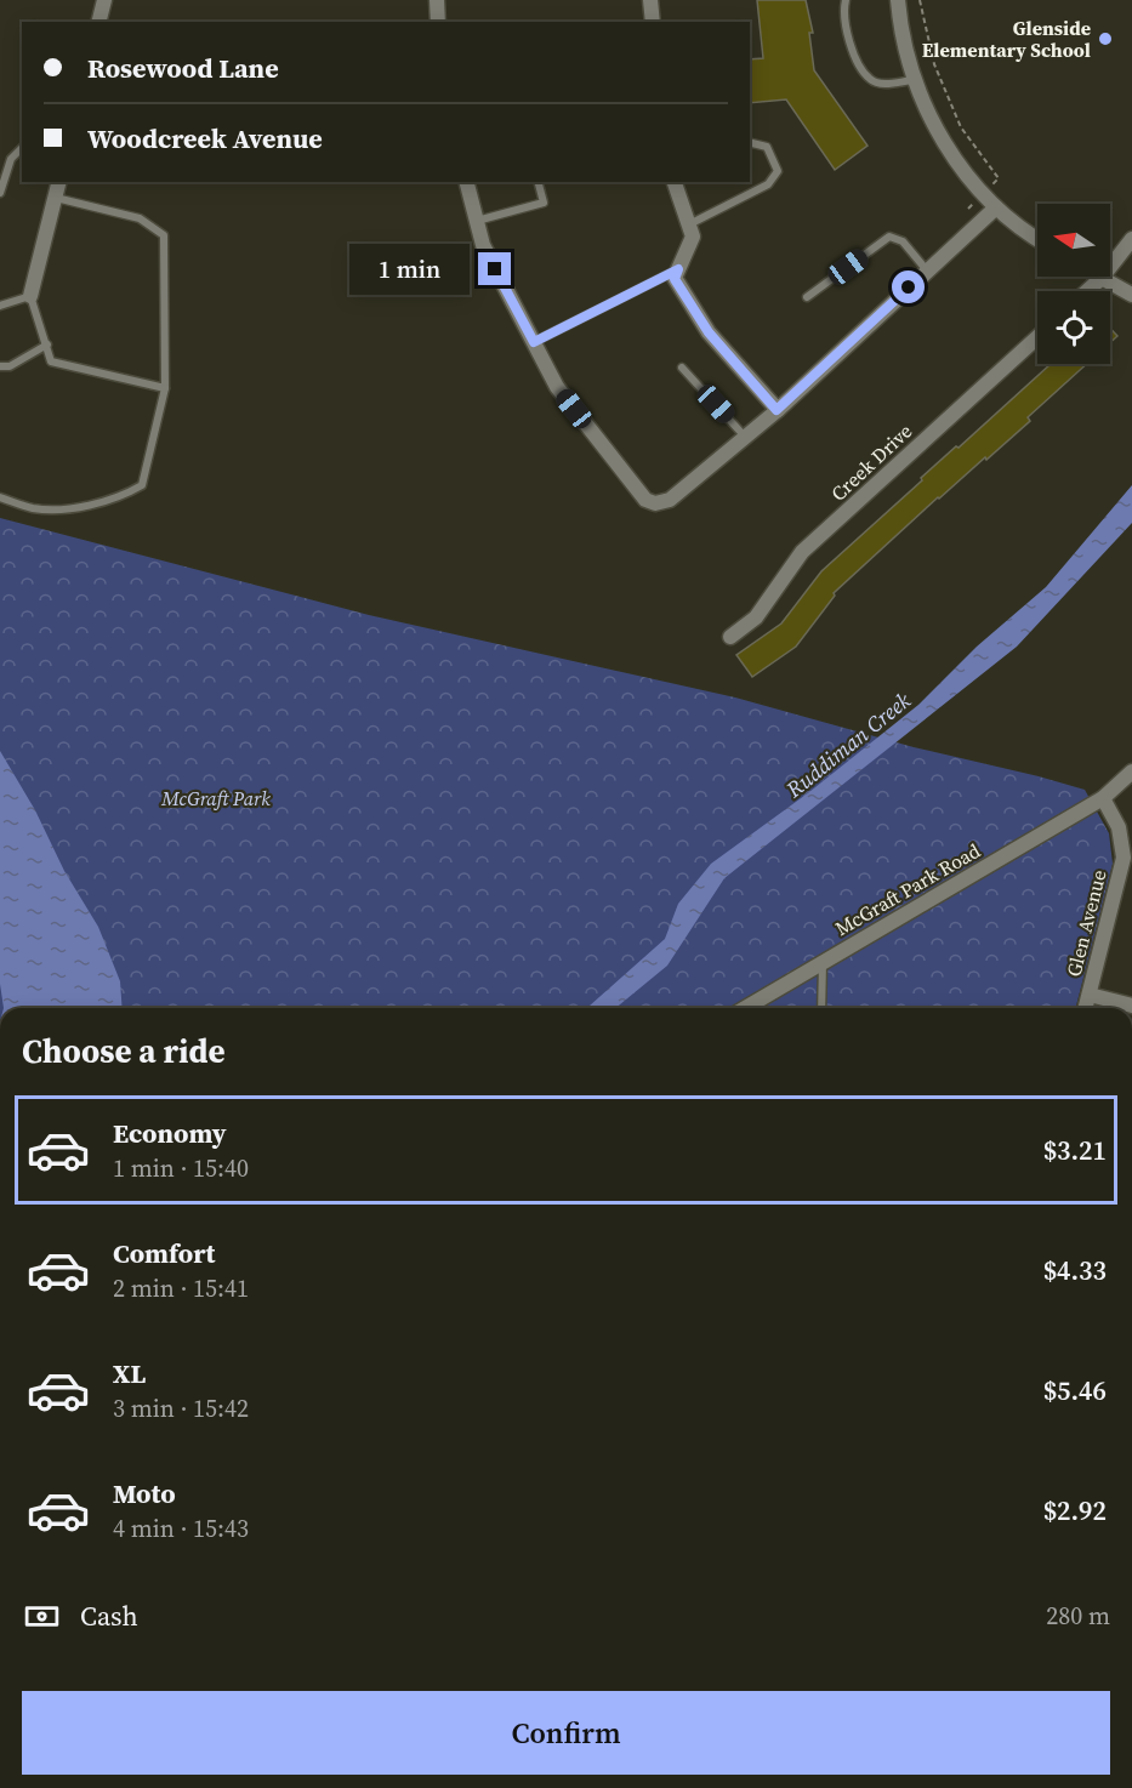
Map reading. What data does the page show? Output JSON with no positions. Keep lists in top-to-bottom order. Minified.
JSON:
{"streets":{"street":["Creek Drive","McGraft Park Road","Glen Avenue"]},"crossings":[["McGraft Park Road","Glen Avenue"]],"water":["Ruddiman Creek"],"parks":["McGraft Park"],"places":["Glenside Elementary School"],"north":"left","page":{"banner":["Rosewood Lane","Woodcreek Avenue"],"bubble":"1 min","heading":"Choose a ride","list":[{"name":"Economy","note":"1 min · 15:40","value":"$3.21"},{"name":"Comfort","note":"2 min · 15:41","value":"$4.33"},{"name":"XL","note":"3 min · 15:42","value":"$5.46"},{"name":"Moto","note":"4 min · 15:43","value":"$2.92"}],"pay":["Cash","280 m"],"buttons":"Confirm"}}
